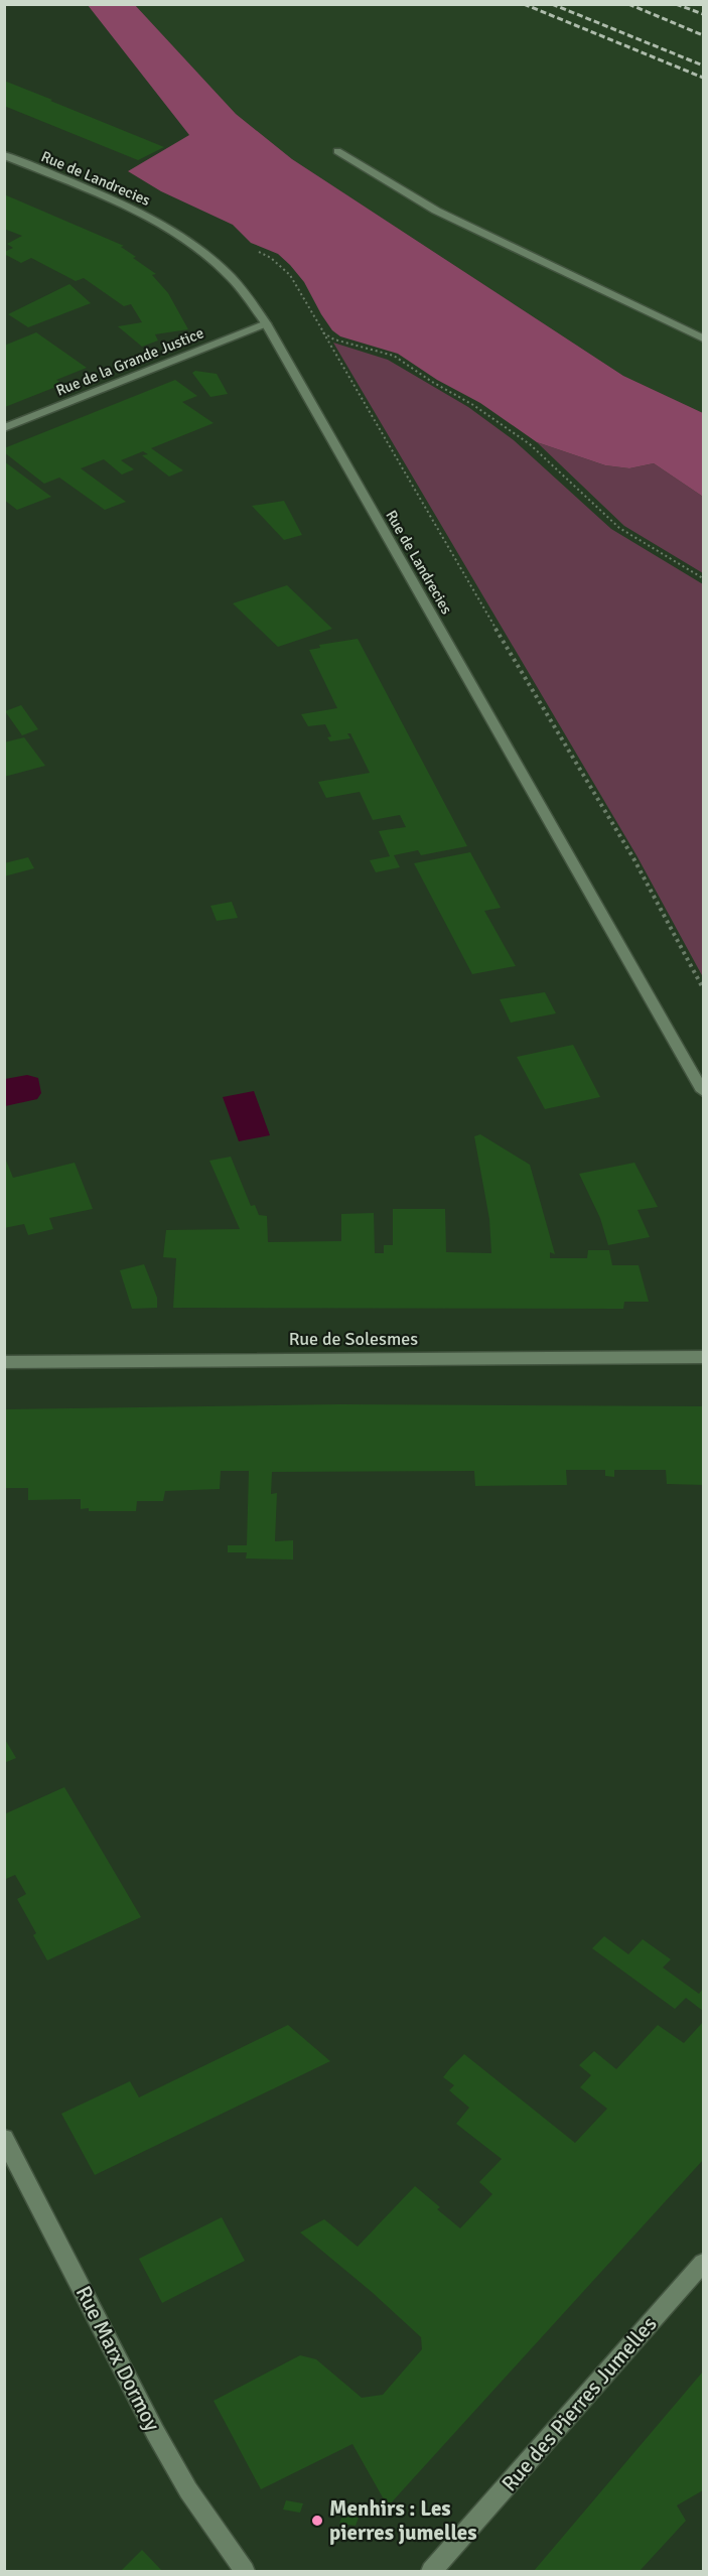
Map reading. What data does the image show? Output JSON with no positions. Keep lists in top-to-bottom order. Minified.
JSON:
{"streets":{"main road":["Rue de Landrecies","Rue de la Grande Justice","Rue de Solesmes","Rue Marx Dormoy","Rue des Pierres Jumelles"]},"crossings":[["Rue de Landrecies","Rue de la Grande Justice"]],"places":["Menhirs : Les pierres jumelles"]}
